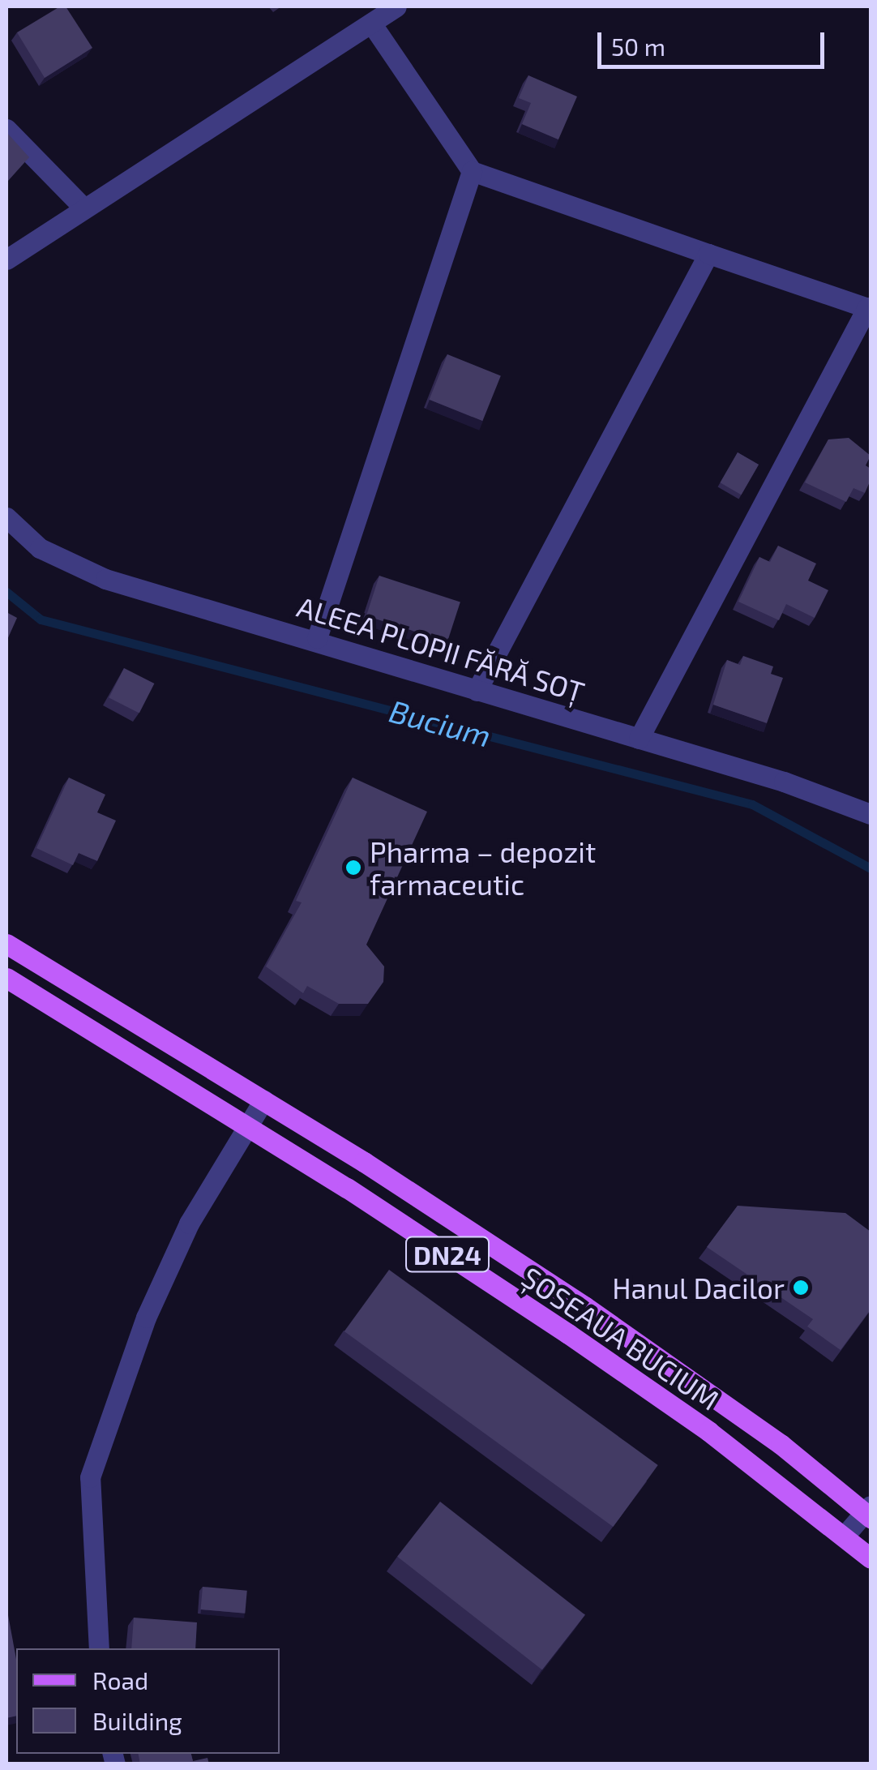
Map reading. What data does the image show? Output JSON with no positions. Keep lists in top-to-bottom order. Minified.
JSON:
{"streets":{"main road":["DN24","ȘOSEAUA BUCIUM"],"street":["ALEEA PLOPII FĂRĂ SOȚ"]},"water":["Bucium"],"places":["Pharma – depozit farmaceutic","Hanul Dacilor"],"legend":["Road","Building"],"scale_bar":"50 m"}
